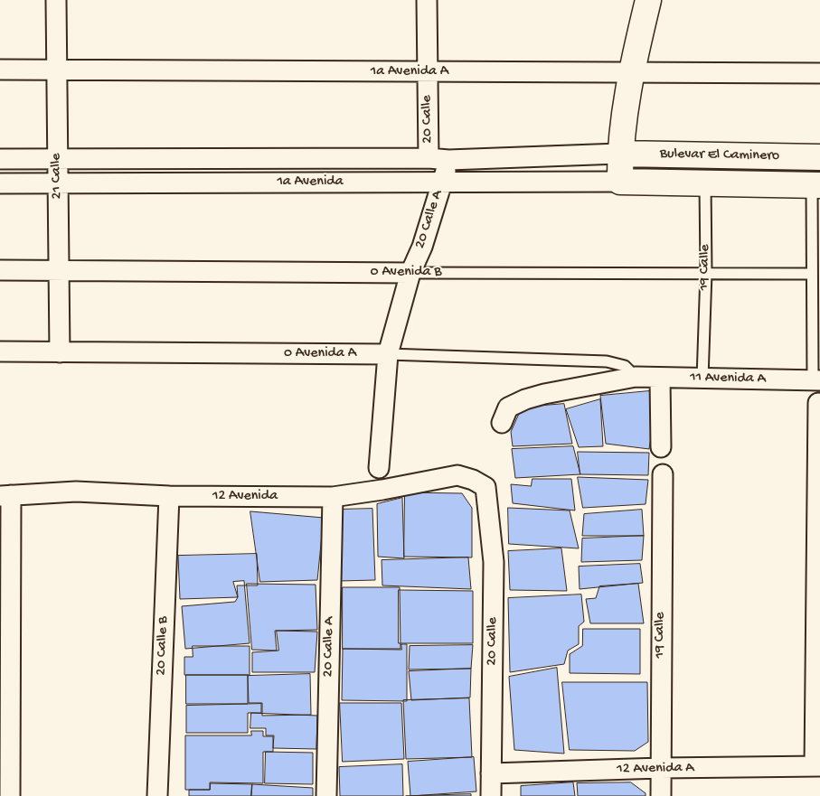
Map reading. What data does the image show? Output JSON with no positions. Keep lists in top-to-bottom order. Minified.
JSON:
{"streets":{"main road":["Bulevar El Caminero"],"street":["1a Avenida A","20 Calle","21 Calle","1a Avenida","20 Calle A","19 Calle","0 Avenida B","0 Avenida A","11 Avenida A","12 Avenida","20 Calle B","12 Avenida A"]},"crossings":[["1a Avenida A","20 Calle"],["1a Avenida A","21 Calle"],["20 Calle","1a Avenida"],["20 Calle","12 Avenida"],["20 Calle","12 Avenida A"],["Bulevar El Caminero","1a Avenida"],["Bulevar El Caminero","19 Calle"],["21 Calle","1a Avenida"],["21 Calle","0 Avenida B"],["21 Calle","0 Avenida A"],["1a Avenida","20 Calle A"],["20 Calle A","0 Avenida B"],["20 Calle A","0 Avenida A"],["20 Calle A","12 Avenida"],["19 Calle","0 Avenida B"],["19 Calle","11 Avenida A"],["19 Calle","12 Avenida A"],["0 Avenida A","11 Avenida A"],["12 Avenida","20 Calle B"]]}
